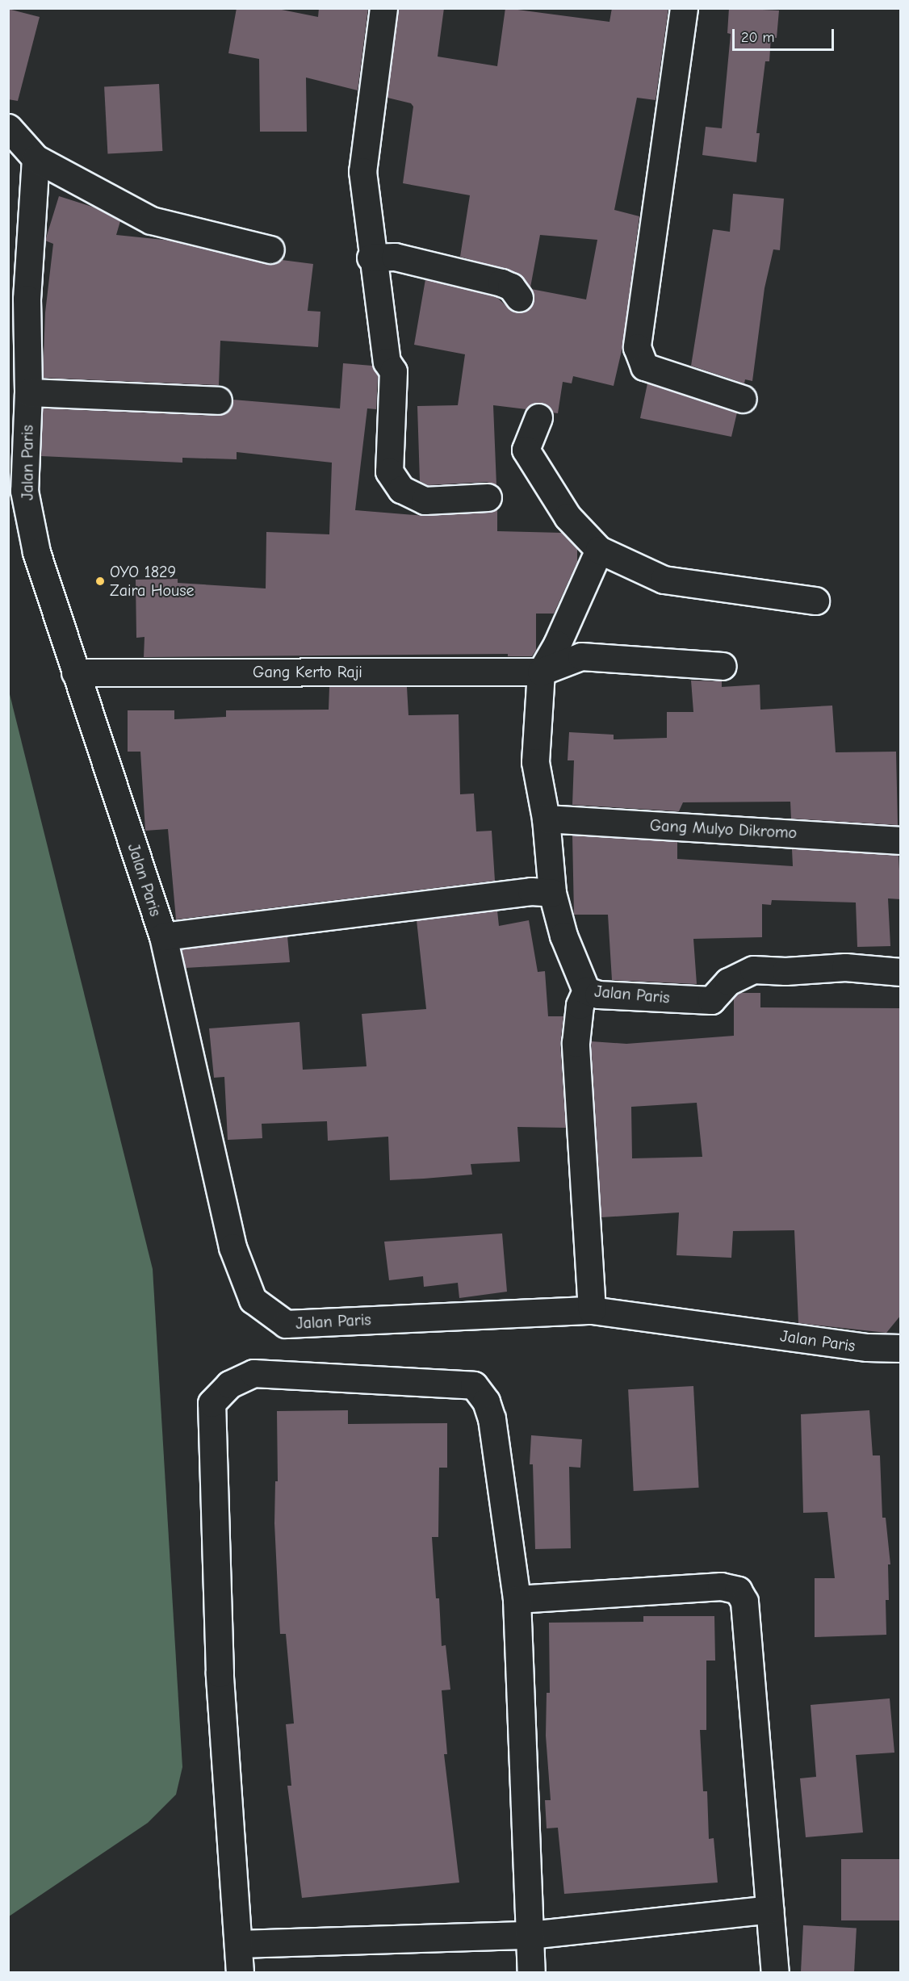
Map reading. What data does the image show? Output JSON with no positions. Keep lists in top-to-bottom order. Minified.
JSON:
{"streets":{"street":["Jalan Paris","Gang Kerto Raji","Gang Mulyo Dikromo"]},"crossings":[["Jalan Paris","Gang Kerto Raji"]],"places":["OYO 1829 Zaira House"],"scale_bar":"20 m"}
